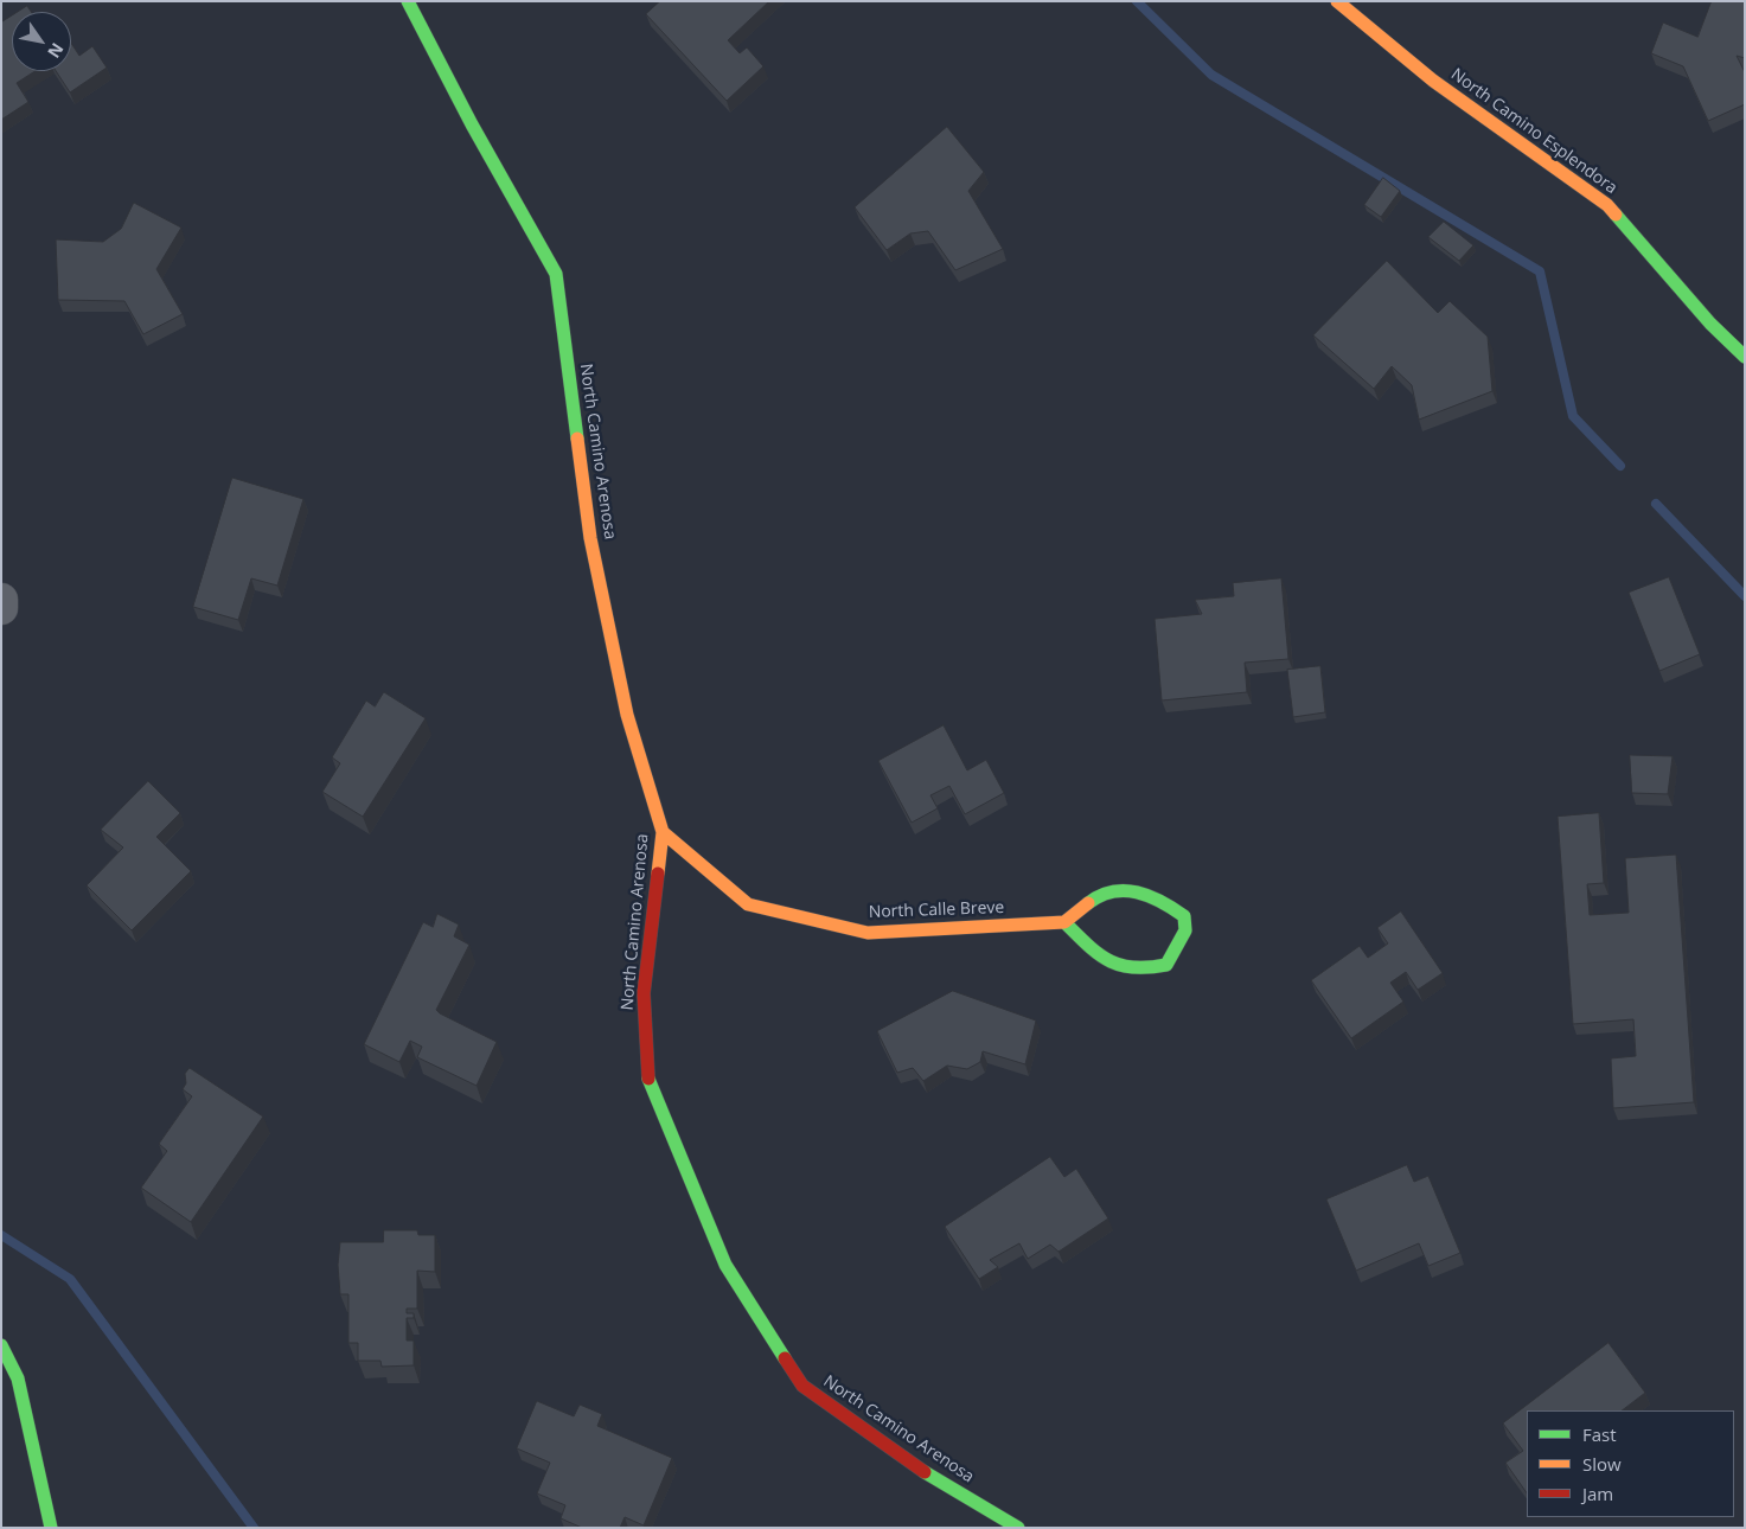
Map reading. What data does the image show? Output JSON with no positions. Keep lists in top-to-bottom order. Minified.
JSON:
{"streets":{"street":["North Camino Esplendora","North Camino Arenosa","North Calle Breve"]},"crossings":[["North Camino Arenosa","North Calle Breve"]],"legend":["Fast","Slow","Jam"],"north":"bottom right"}
